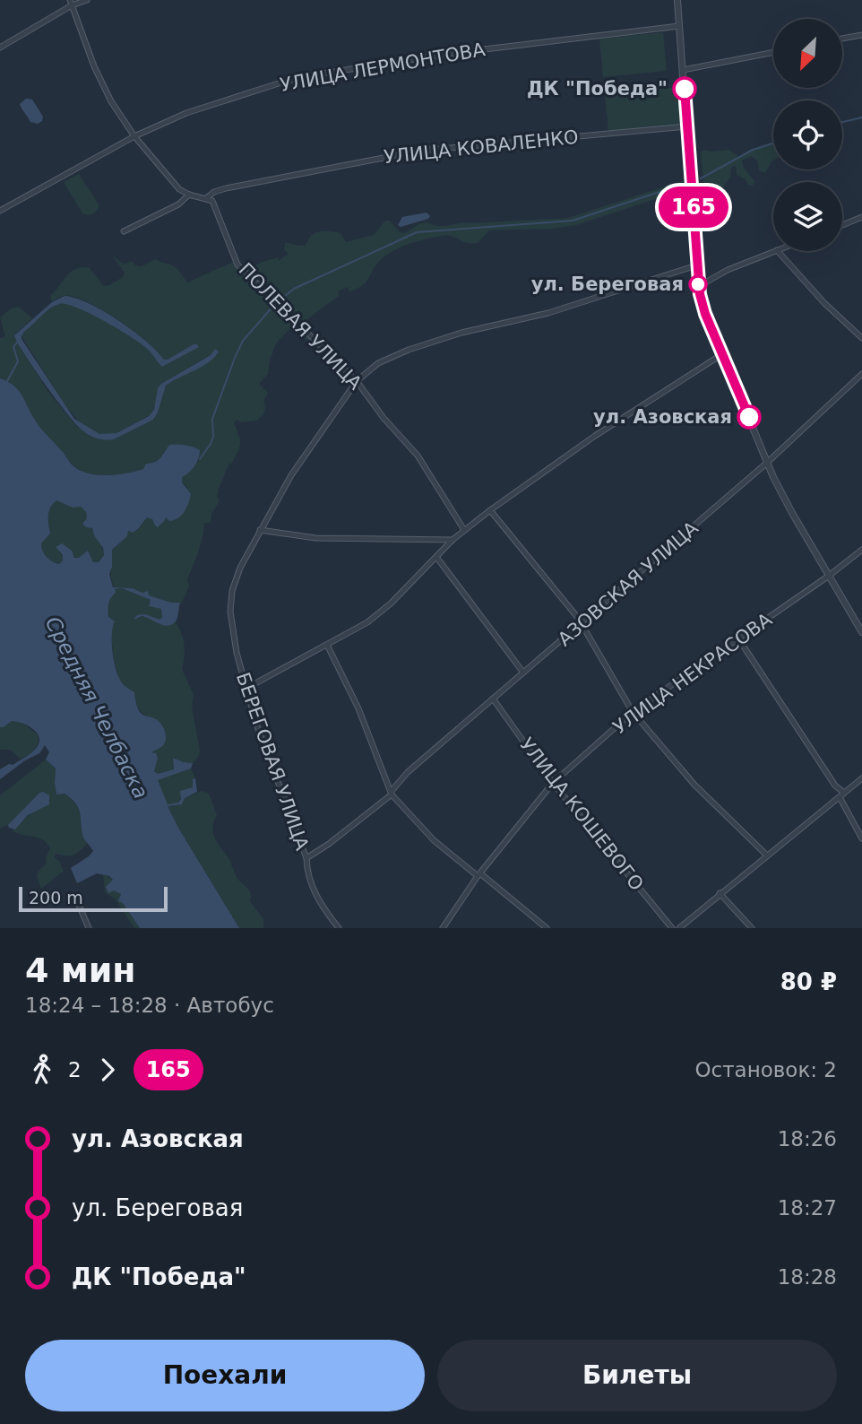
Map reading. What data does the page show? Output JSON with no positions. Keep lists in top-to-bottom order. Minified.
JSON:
{"streets":{"street":["УЛИЦА ЛЕРМОНТОВА","УЛИЦА КОВАЛЕНКО","ПОЛЕВАЯ УЛИЦА","АЗОВСКАЯ УЛИЦА","УЛИЦА НЕКРАСОВА","БЕРЕГОВАЯ УЛИЦА","УЛИЦА КОШЕВОГО"]},"crossings":[["УЛИЦА КОВАЛЕНКО","ПОЛЕВАЯ УЛИЦА"],["ПОЛЕВАЯ УЛИЦА","БЕРЕГОВАЯ УЛИЦА"],["АЗОВСКАЯ УЛИЦА","БЕРЕГОВАЯ УЛИЦА"],["АЗОВСКАЯ УЛИЦА","УЛИЦА КОШЕВОГО"],["УЛИЦА НЕКРАСОВА","УЛИЦА КОШЕВОГО"]],"water":["Средняя Челбаска"],"places":["ДК \"Победа\"","ул. Береговая","ул. Азовская"],"lines":["bus line 165"],"scale_bar":"200 m","north":"bottom left","page":{"on_map":"165","scale":"200 m","heading":["4 мин","18:24 – 18:28 · Автобус","80 ₽"],"legs":["2","165","Остановок: 2"],"list":[{"name":"ул. Азовская","value":"18:26"},{"name":"ул. Береговая","value":"18:27"},{"name":"ДК \"Победа\"","value":"18:28"}],"buttons":["Поехали","Билеты"]}}
